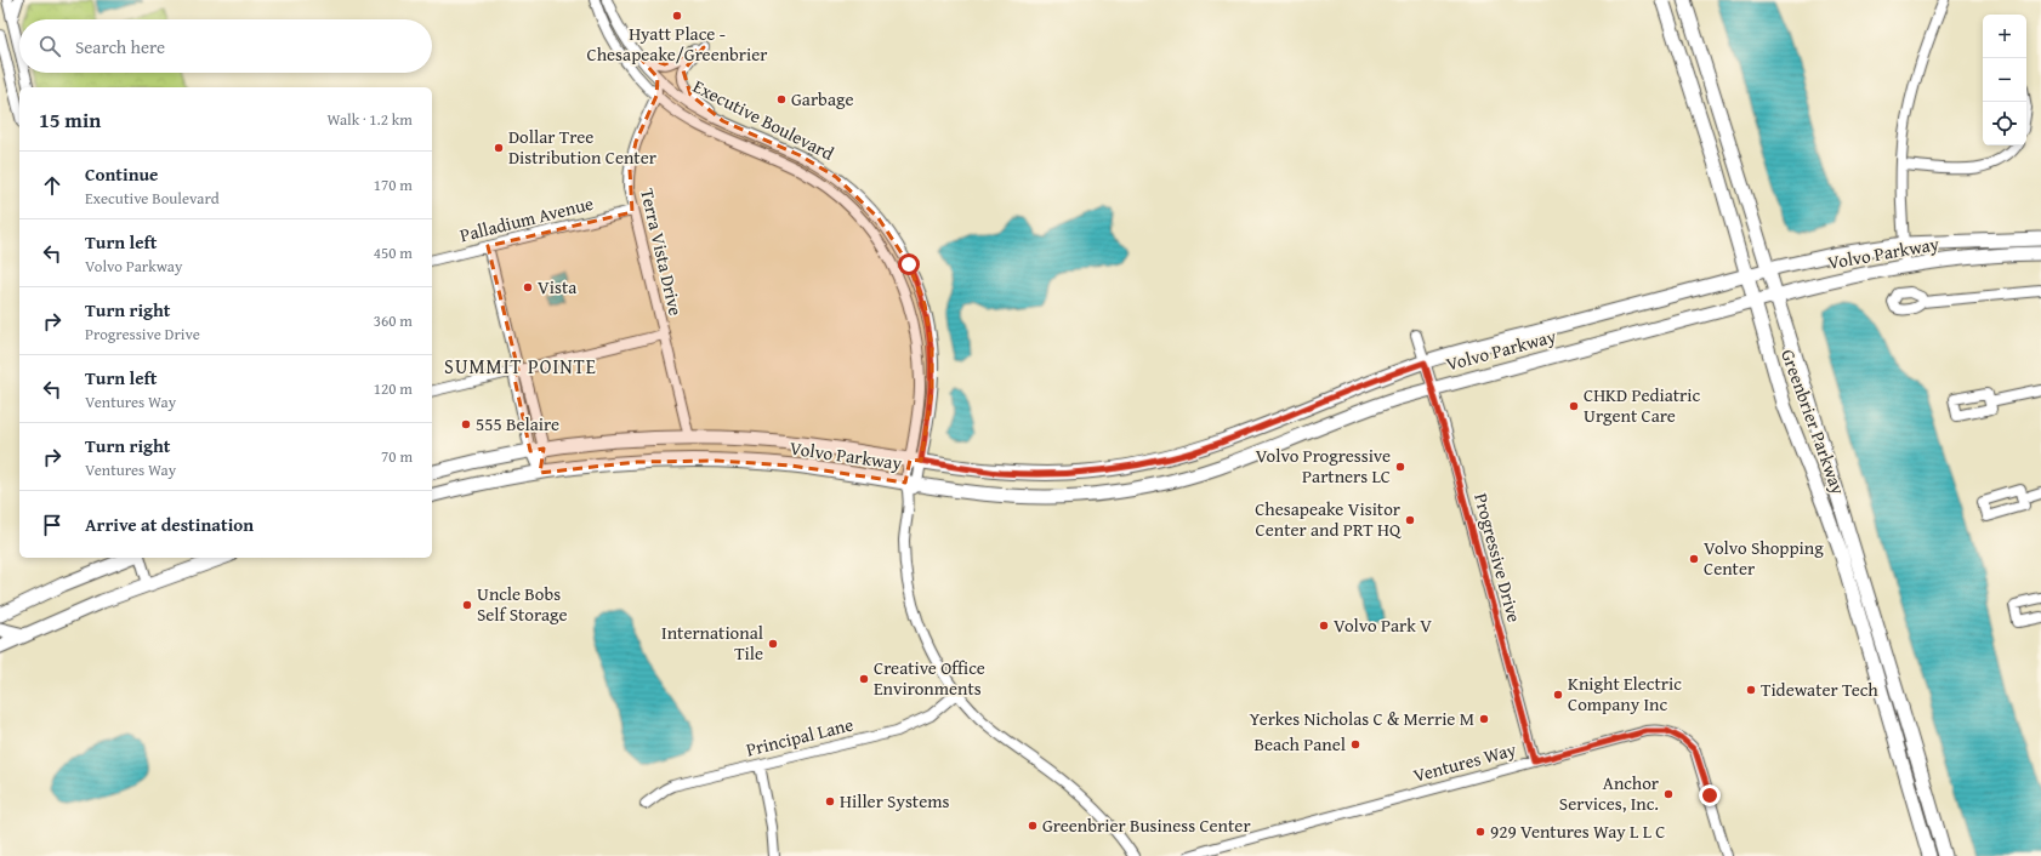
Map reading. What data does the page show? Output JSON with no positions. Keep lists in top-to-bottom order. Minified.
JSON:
{"streets":{"main road":["Volvo Parkway","Greenbrier Parkway"],"street":["Executive Boulevard","Palladium Avenue","Terra Vista Drive","Progressive Drive","Principal Lane","Ventures Way"]},"crossings":[["Executive Boulevard","Terra Vista Drive"],["Executive Boulevard","Volvo Parkway"],["Executive Boulevard","Principal Lane"],["Palladium Avenue","Terra Vista Drive"],["Terra Vista Drive","Volvo Parkway"],["Volvo Parkway","Greenbrier Parkway"],["Volvo Parkway","Progressive Drive"],["Progressive Drive","Ventures Way"]],"districts":["SUMMIT POINTE"],"places":["Hyatt Place - Chesapeake/Greenbrier","Garbage","Dollar Tree Distribution Center","Vista","CHKD Pediatric Urgent Care","555 Belaire","Volvo Progressive Partners LC","Chesapeake Visitor Center and PRT HQ","Volvo Shopping Center","Uncle Bobs Self Storage","Volvo Park V","International Tile","Creative Office Environments","Tidewater Tech","Knight Electric Company Inc","Yerkes Nicholas C & Merrie M","Beach Panel","Anchor Services, Inc.","Hiller Systems","Greenbrier Business Center","929 Ventures Way L L C"],"page":{"map_buttons":["+","−"],"search":"Search here","heading":["15 min","Walk · 1.2 km"],"list":[["Continue","Executive Boulevard","170 m"],["Turn left","Volvo Parkway","450 m"],["Turn right","Progressive Drive","360 m"],["Turn left","Ventures Way","120 m"],["Turn right","Ventures Way","70 m"],"Arrive at destination"]}}
